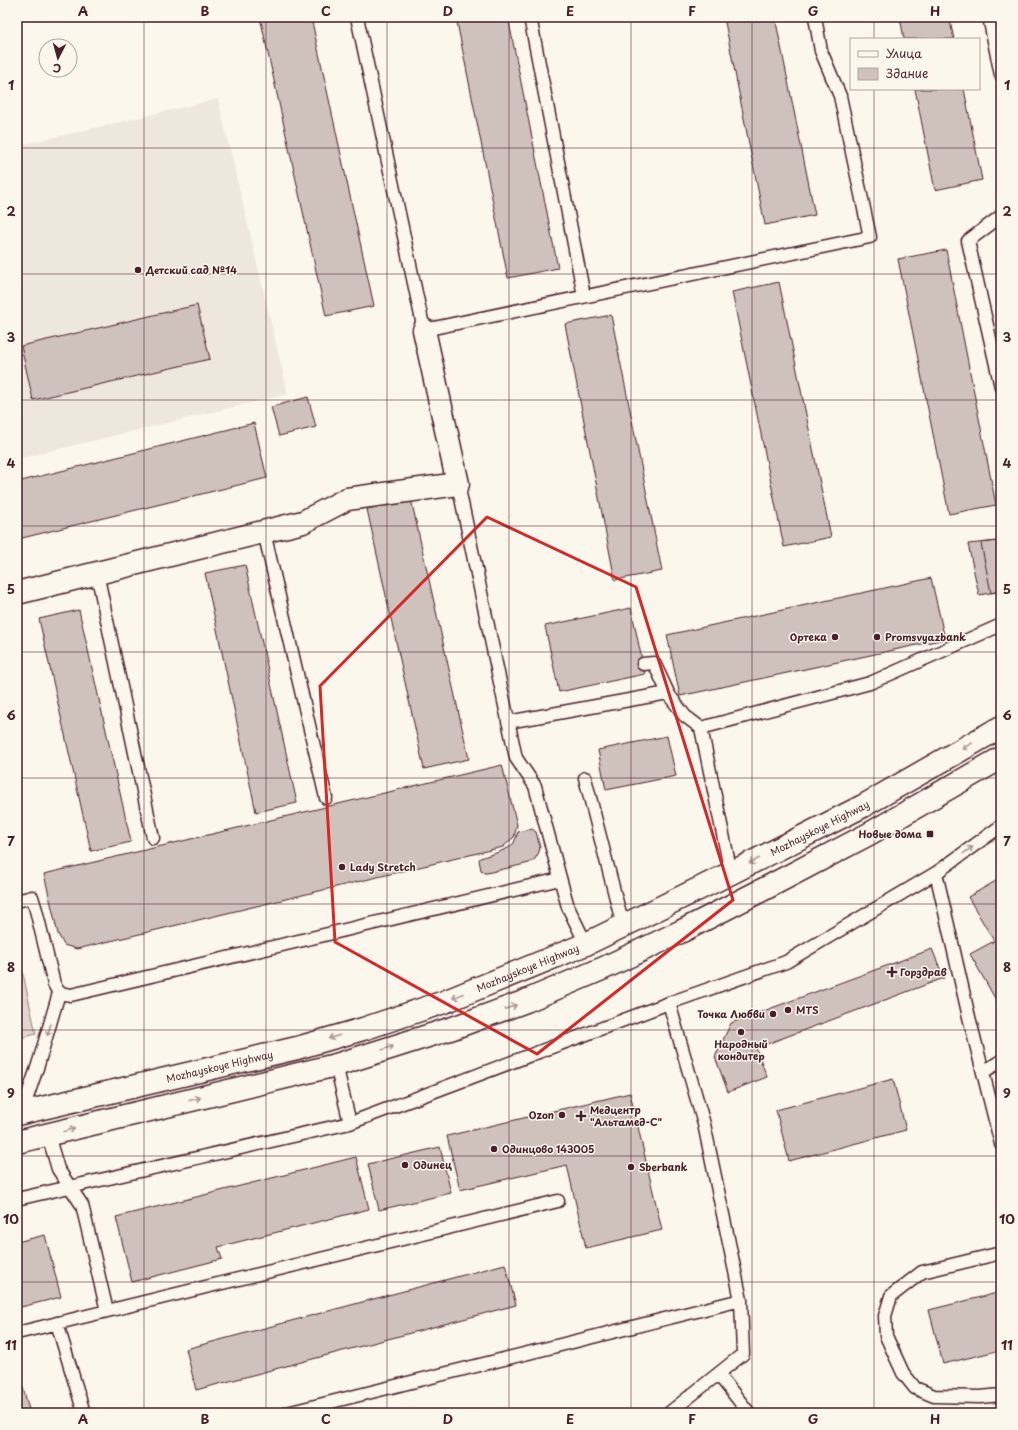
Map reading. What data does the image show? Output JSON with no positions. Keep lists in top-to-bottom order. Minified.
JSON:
{"streets":{"main road":["Mozhayskoye Highway"]},"places":{"other":["Детский сад №14","Ортека","Promsvyazbank","Lady Stretch","MTS","Точка Любви","Народный кондитер","Ozon","Одинцово 143005","Одинец","Sberbank"],"transit":["Новые дома"],"health":["Горздрав","Медцентр \"Альтамед-С\""]},"legend":["Улица","Здание"],"north":"bottom","grid":{"columns":["A","B","C","D","E","F","G","H"],"rows":["1","2","3","4","5","6","7","8","9","10","11"]}}
